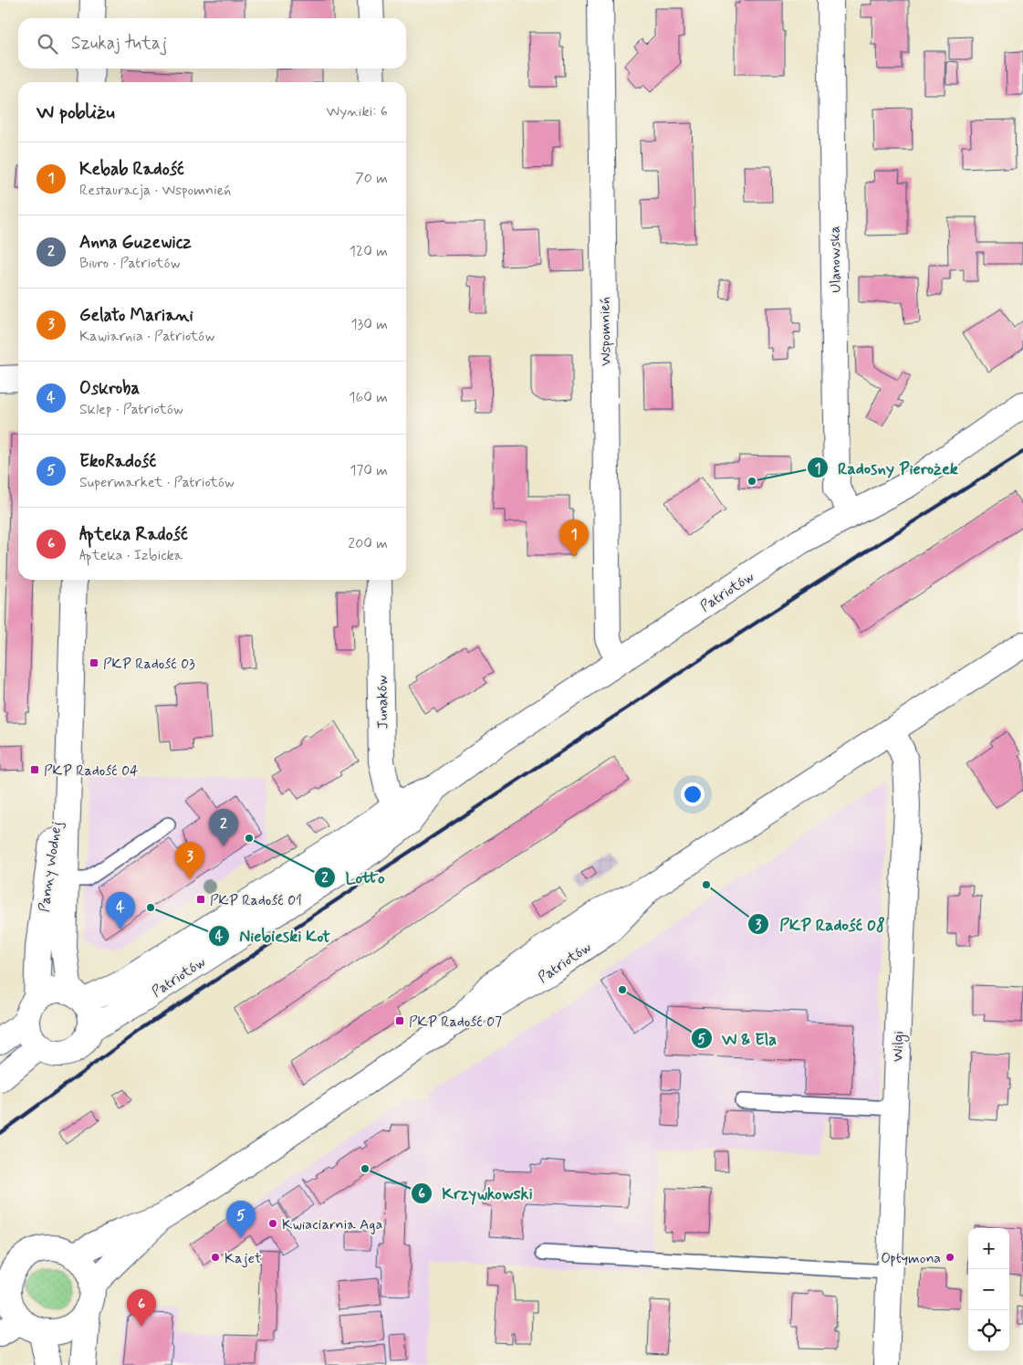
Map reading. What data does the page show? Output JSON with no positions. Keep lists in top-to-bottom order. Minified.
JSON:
{"streets":{"main road":["Ulanowska","Wspomnień","Patriotów","Junaków","Panny Wodnej","Wilgi"]},"crossings":[["Ulanowska","Patriotów"],["Wspomnień","Patriotów"],["Patriotów","Junaków"],["Patriotów","Panny Wodnej"],["Patriotów","Wilgi"]],"places":{"other":["Radosny Pierożek","Lotto","PKP Radość 08","Niebieski Kot","W & Ela","Krzywkowski","Kwiaciarnia Aga","Kajet","Optymona"],"transit":["PKP Radość 03","PKP Radość 04","PKP Radość 01","PKP Radość 07"]},"page":{"search":"Szukaj tutaj","heading":["W pobliżu","Wyniki: 6"],"list":[{"mark":"1","name":"Kebab Radość","note":"Restauracja · Wspomnień","value":"70 m"},{"mark":"2","name":"Anna Guzewicz","note":"Biuro · Patriotów","value":"120 m"},{"mark":"3","name":"Gelato Mariani","note":"Kawiarnia · Patriotów","value":"130 m"},{"mark":"4","name":"Oskroba","note":"Sklep · Patriotów","value":"160 m"},{"mark":"5","name":"EkoRadość","note":"Supermarket · Patriotów","value":"170 m"},{"mark":"6","name":"Apteka Radość","note":"Apteka · Izbicka","value":"200 m"}],"pins":["1","2","3","4","5","6"],"map_buttons":["+","−"]}}
